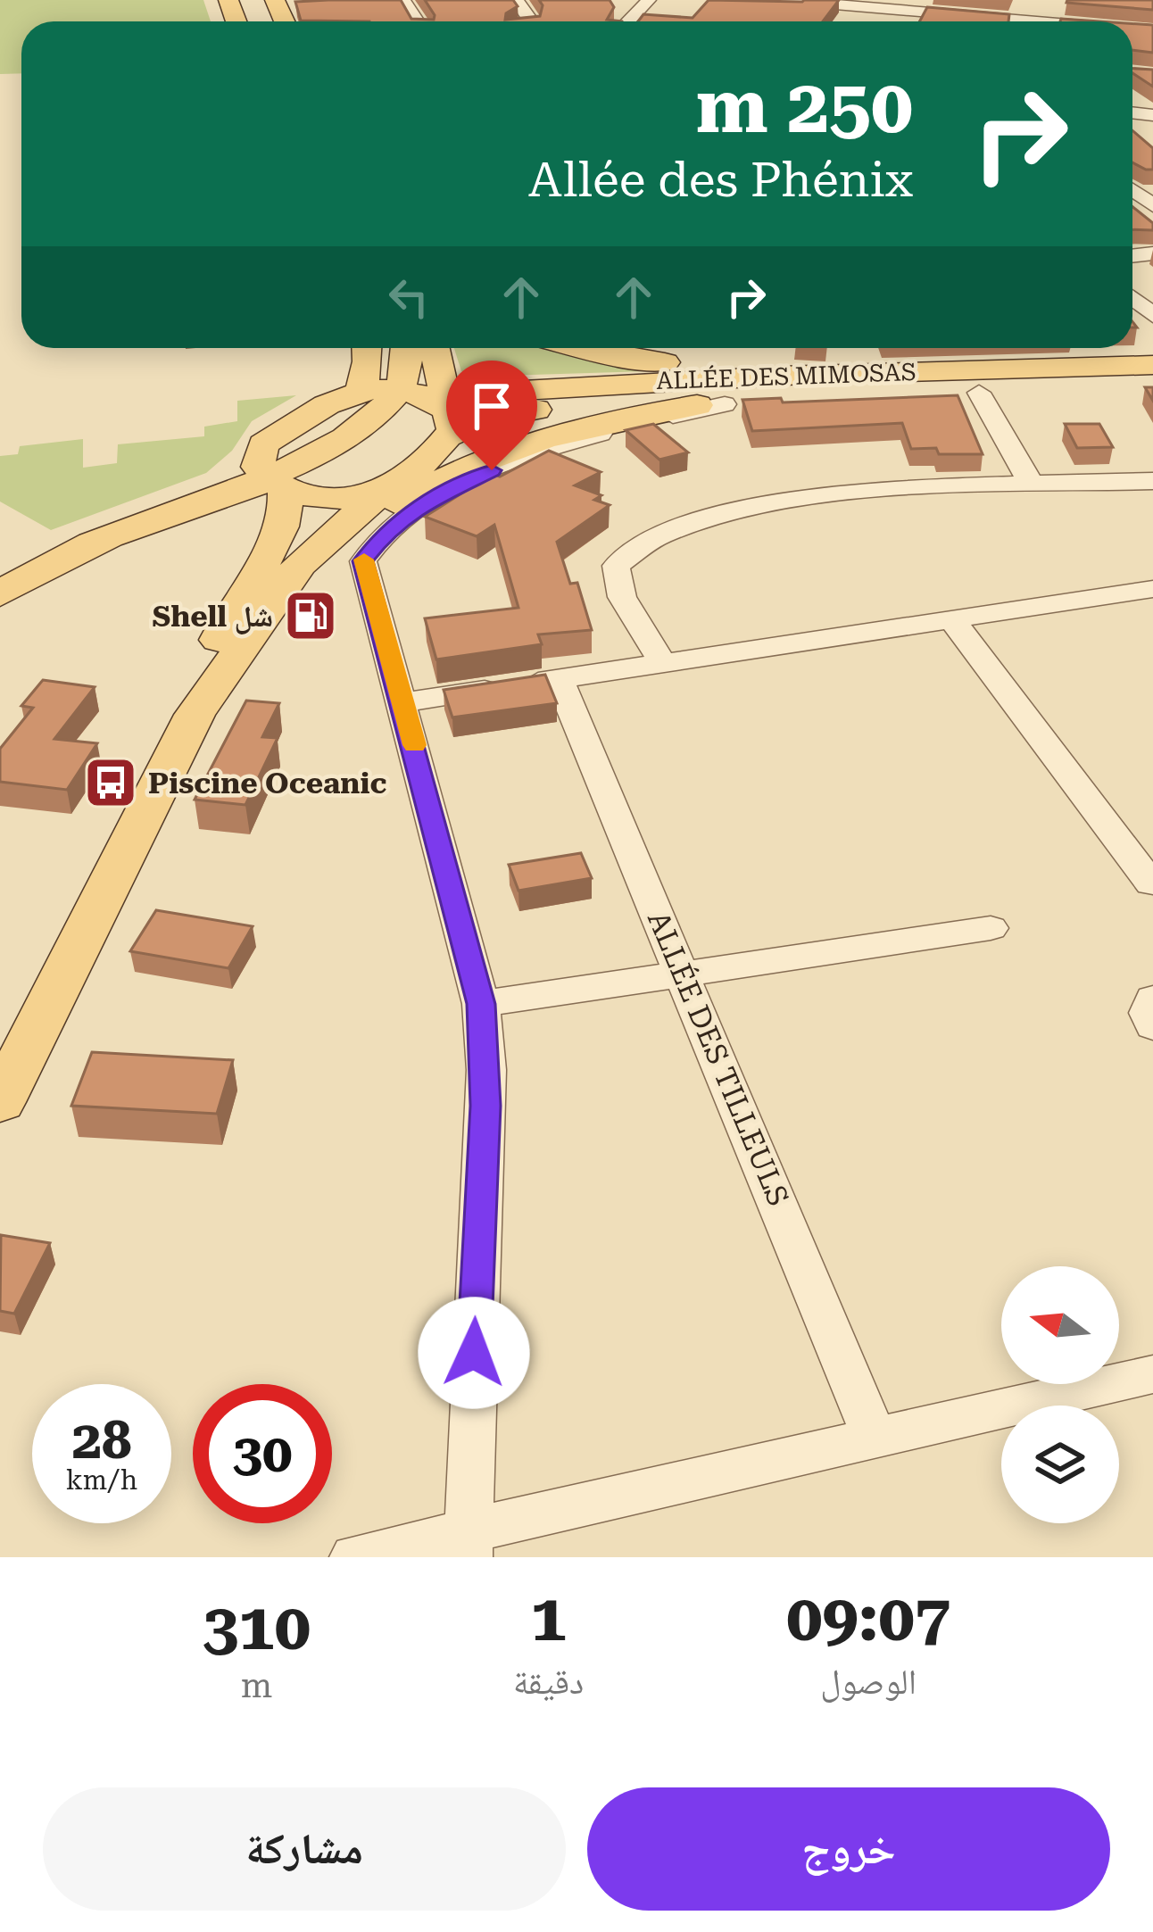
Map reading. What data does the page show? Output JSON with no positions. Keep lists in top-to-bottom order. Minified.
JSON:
{"streets":{"main road":["ALLÉE DES MIMOSAS"],"street":["ALLÉE DES TILLEULS"]},"places":{"fuel station":["Shell شل"],"bus stop":["Piscine Oceanic"]},"north":"left","page":{"turn":["250 m","Allée des Phénix"],"speed":"28 km/h","limit":"30","eta":["09:07","الوصول","1","دقيقة","310","m"],"buttons":["خروج","مشاركة"]}}
